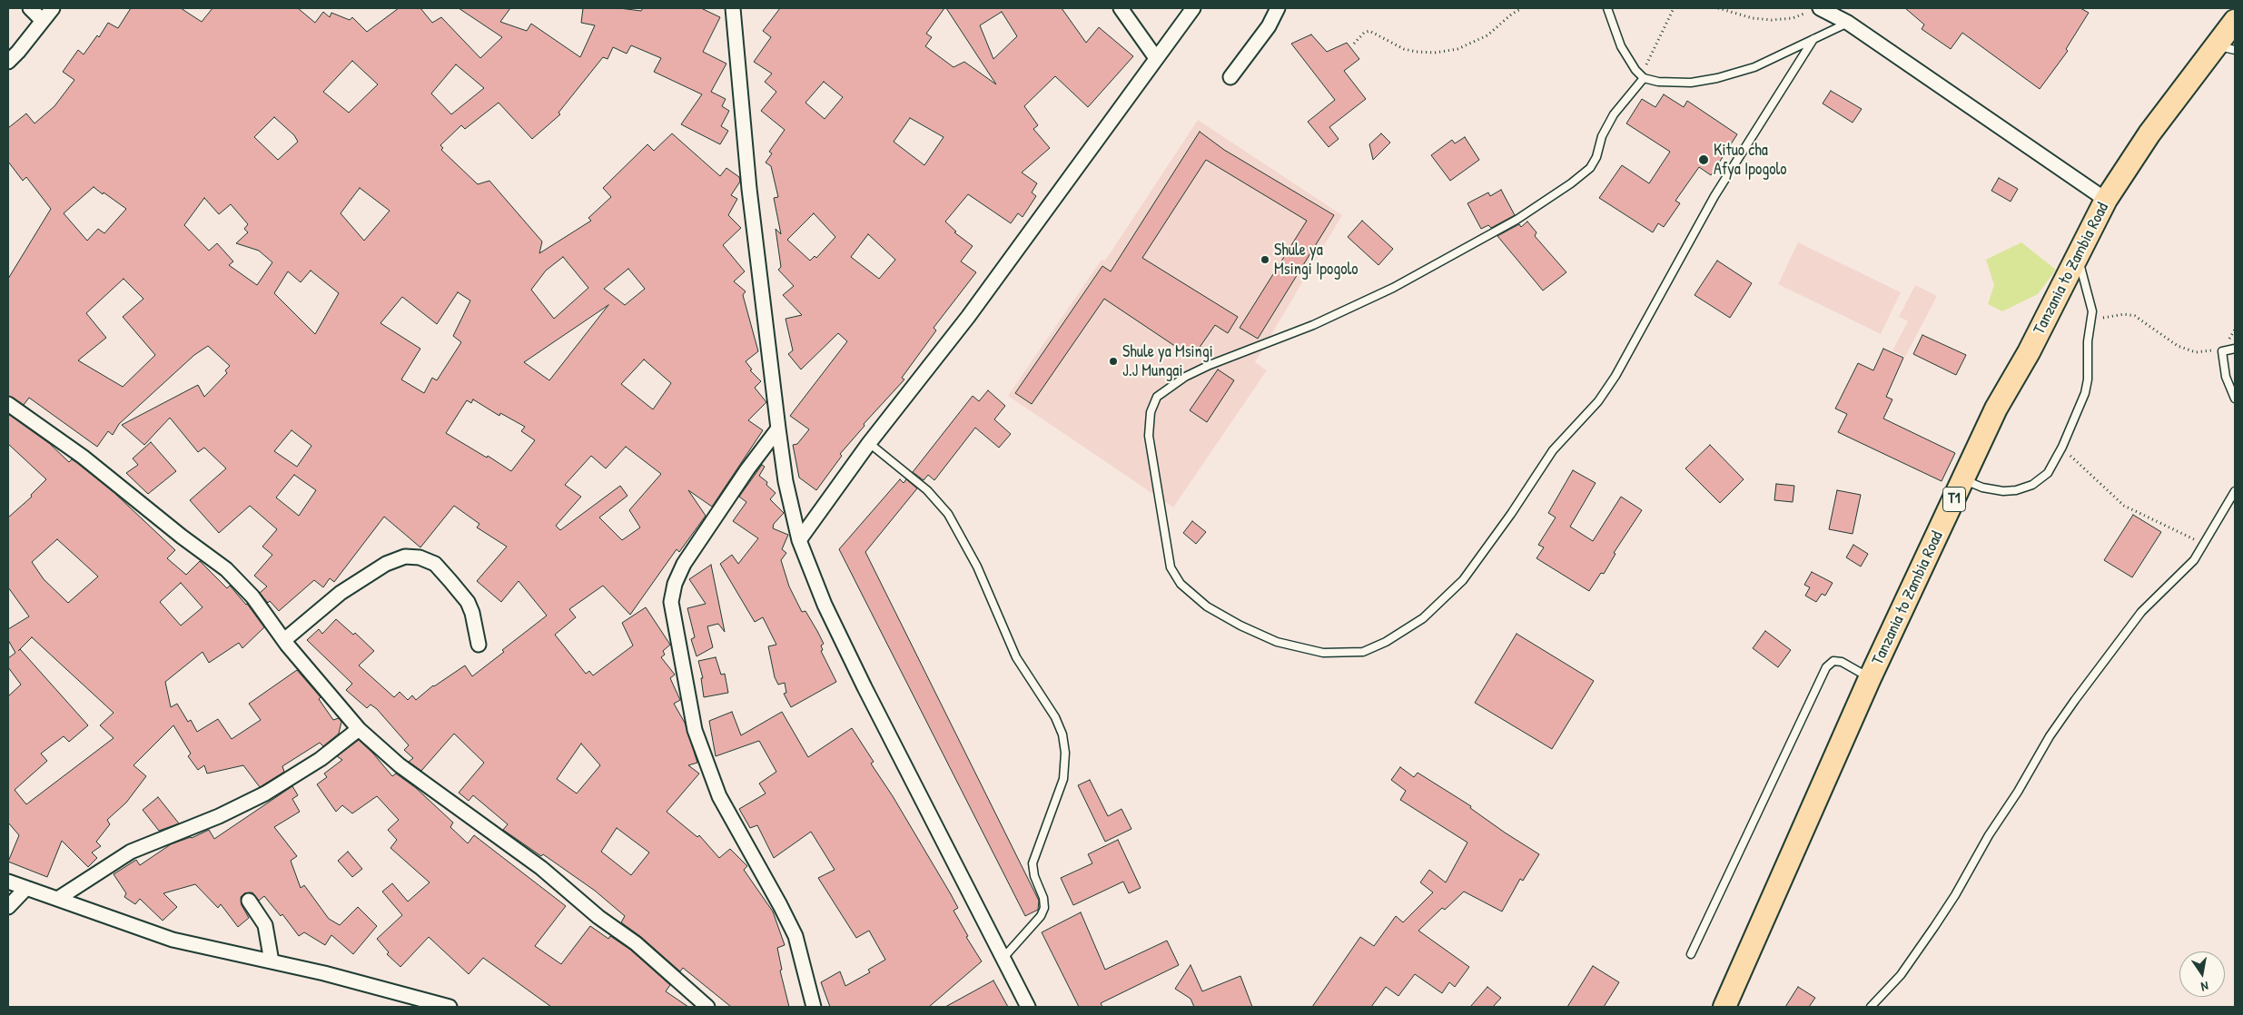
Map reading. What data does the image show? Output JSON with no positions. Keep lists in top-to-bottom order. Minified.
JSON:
{"streets":{"highway":["Tanzania to Zambia Road","T1"]},"places":["Kituo cha Afya Ipogolo","Shule ya Msingi Ipogolo","Shule ya Msingi J.J Mungai"],"north":"bottom"}
